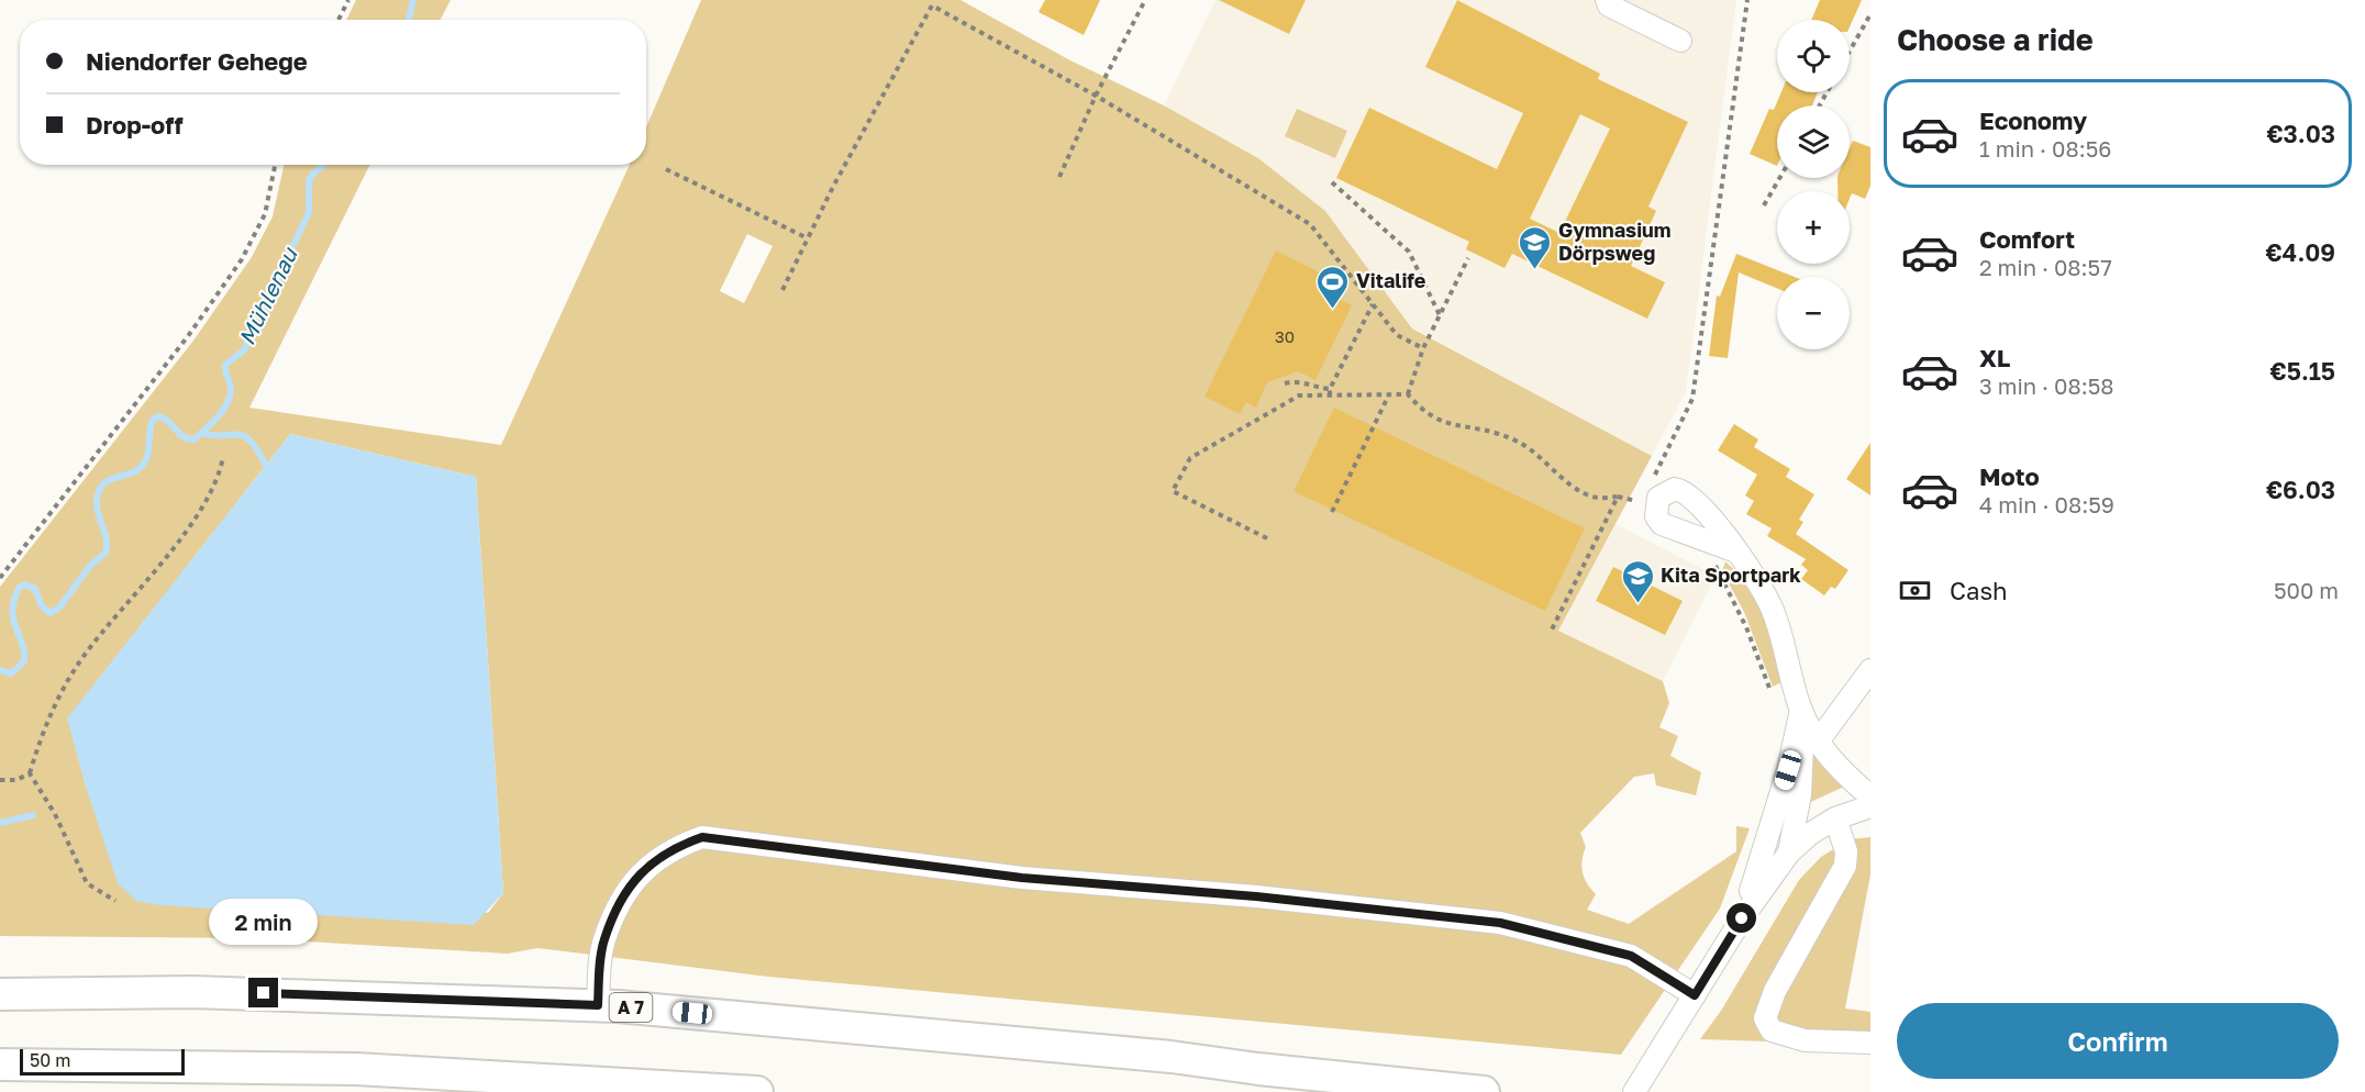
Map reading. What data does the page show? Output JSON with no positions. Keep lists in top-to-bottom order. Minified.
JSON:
{"streets":{"highway":["A 7"]},"water":["Mühlenau"],"places":{"school or university":["Gymnasium Dörpsweg","Kita Sportpark"],"sports":["Vitalife"]},"house_numbers":["30"],"scale_bar":"50 m","page":{"heading":"Choose a ride","map_buttons":["+","−"],"banner":["Niendorfer Gehege","Drop-off"],"list":[{"name":"Economy","note":"1 min · 08:56","value":"€3.03"},{"name":"Comfort","note":"2 min · 08:57","value":"€4.09"},{"name":"XL","note":"3 min · 08:58","value":"€5.15"},{"name":"Moto","note":"4 min · 08:59","value":"€6.03"}],"pay":["Cash","500 m"],"bubble":"2 min","buttons":"Confirm","scale":"50 m"}}
